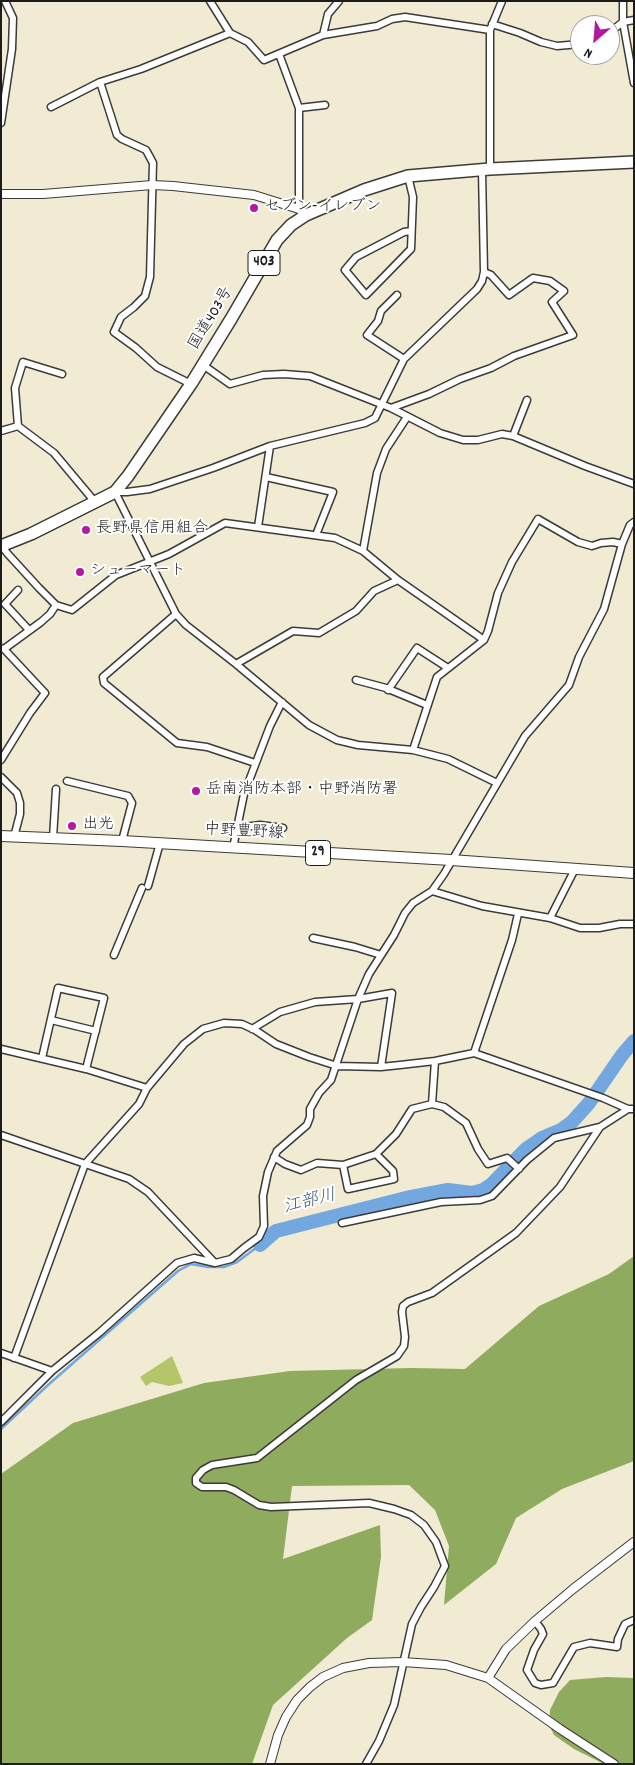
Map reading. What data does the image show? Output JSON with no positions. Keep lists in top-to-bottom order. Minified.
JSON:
{"streets":{"highway":["403","国道403号"],"main road":["中野豊野線","29"]},"water":["江部川"],"places":["セブン-イレブン","長野県信用組合","シューマート","岳南消防本部・中野消防署","出光"],"north":"bottom left"}
